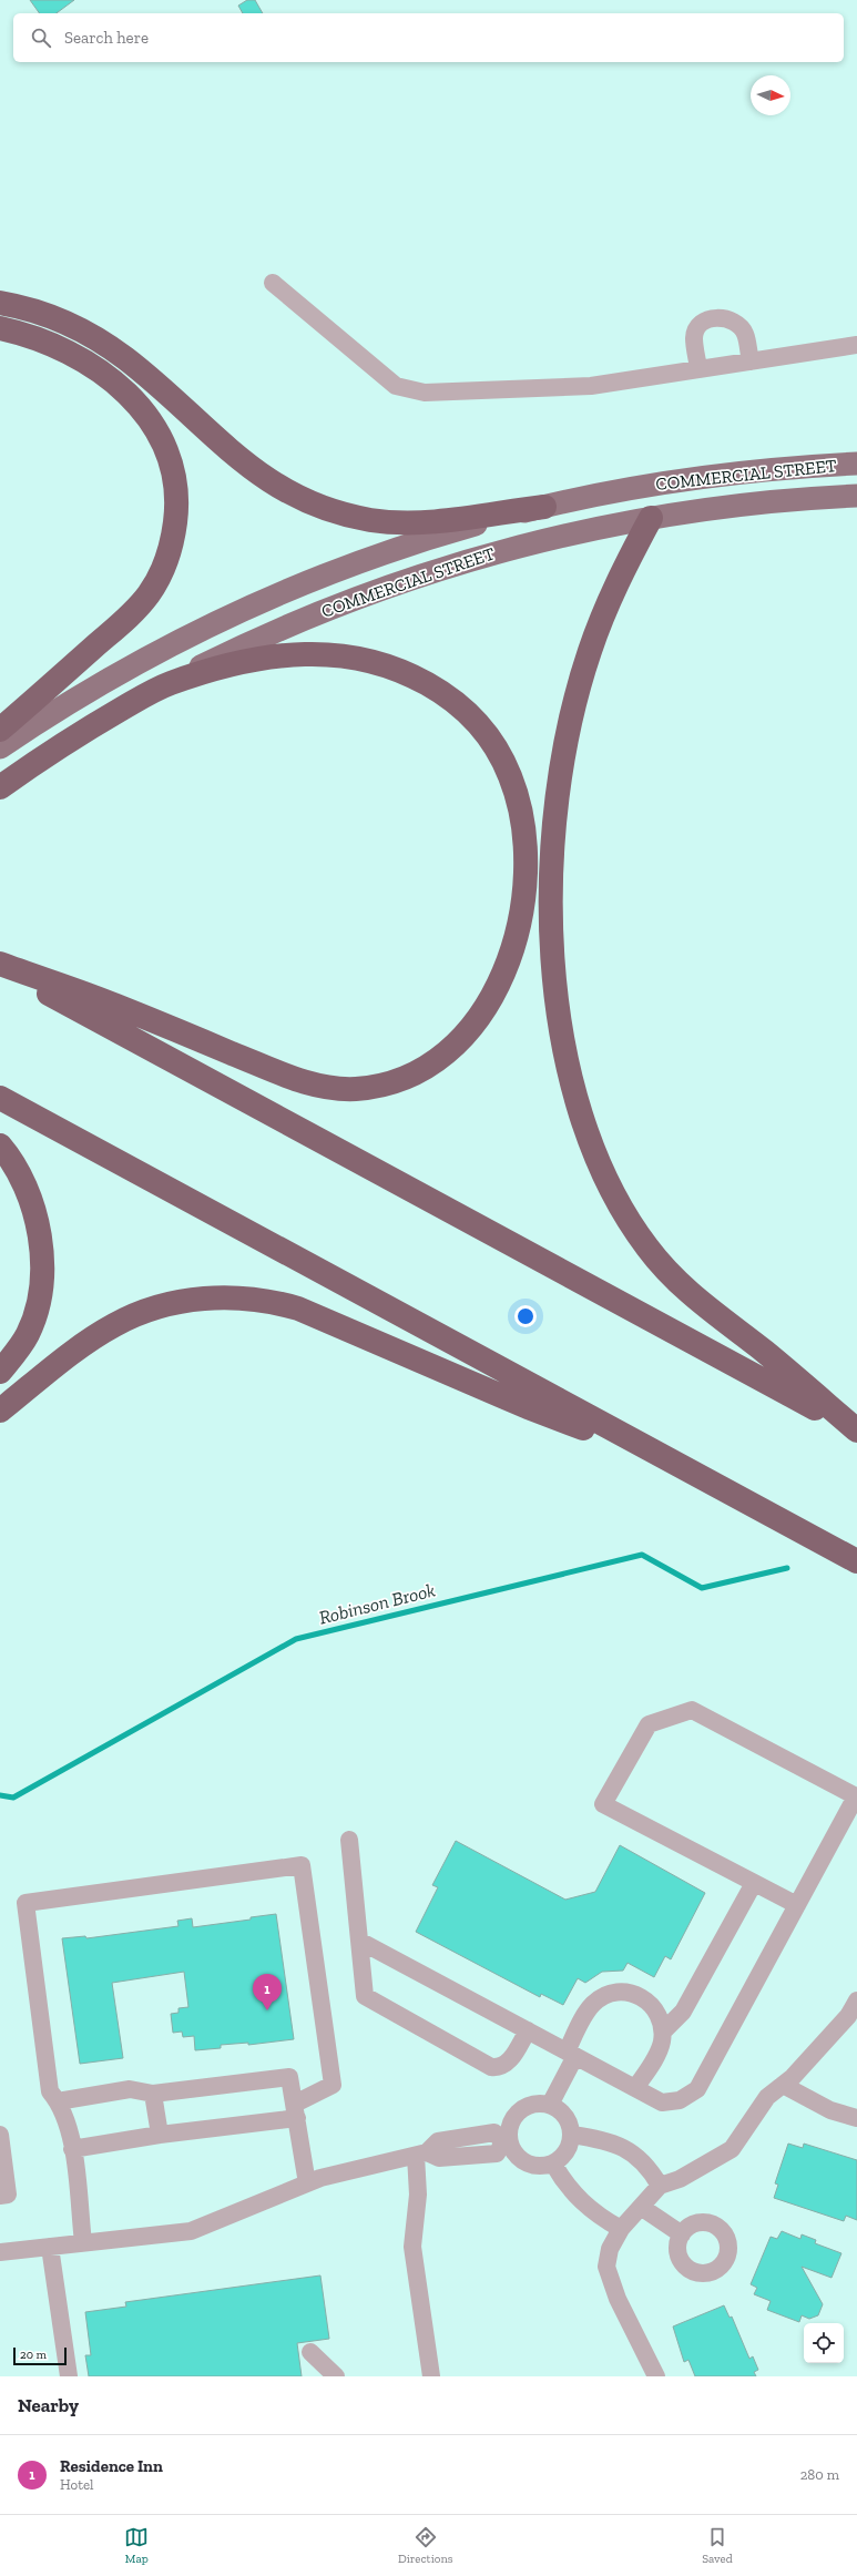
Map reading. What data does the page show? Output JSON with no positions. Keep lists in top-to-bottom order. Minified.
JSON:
{"streets":{"highway":["COMMERCIAL STREET"]},"water":["Robinson Brook"],"scale_bar":"20 m","north":"right","page":{"search":"Search here","pins":"1","scale":"20 m","heading":"Nearby","list":[{"mark":"1","name":"Residence Inn","note":"Hotel","value":"280 m"}],"nav":["Map","Directions","Saved"]}}
